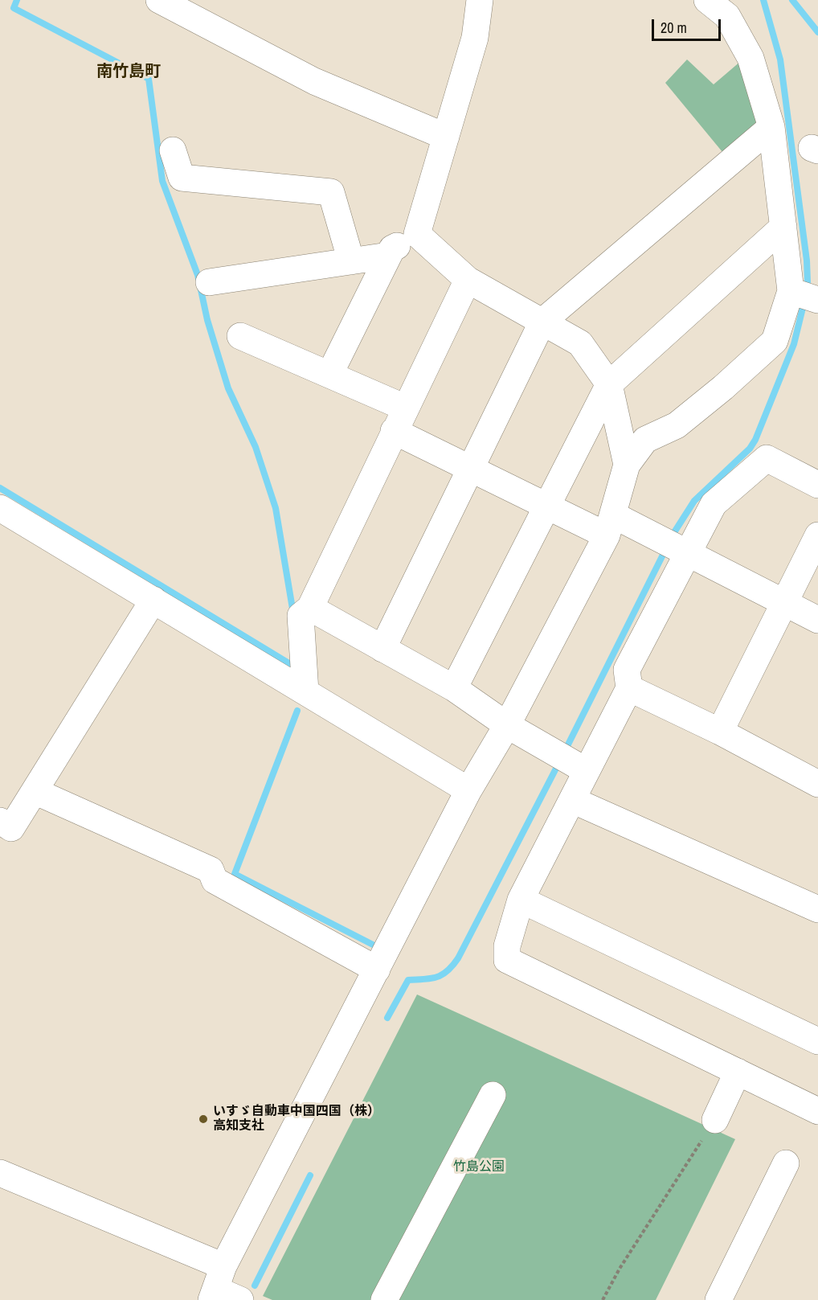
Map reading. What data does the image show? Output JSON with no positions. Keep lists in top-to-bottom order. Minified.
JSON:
{"districts":["南竹島町"],"parks":["竹島公園"],"places":["いすゞ自動車中国四国（株） 高知支社"],"scale_bar":"20 m"}
